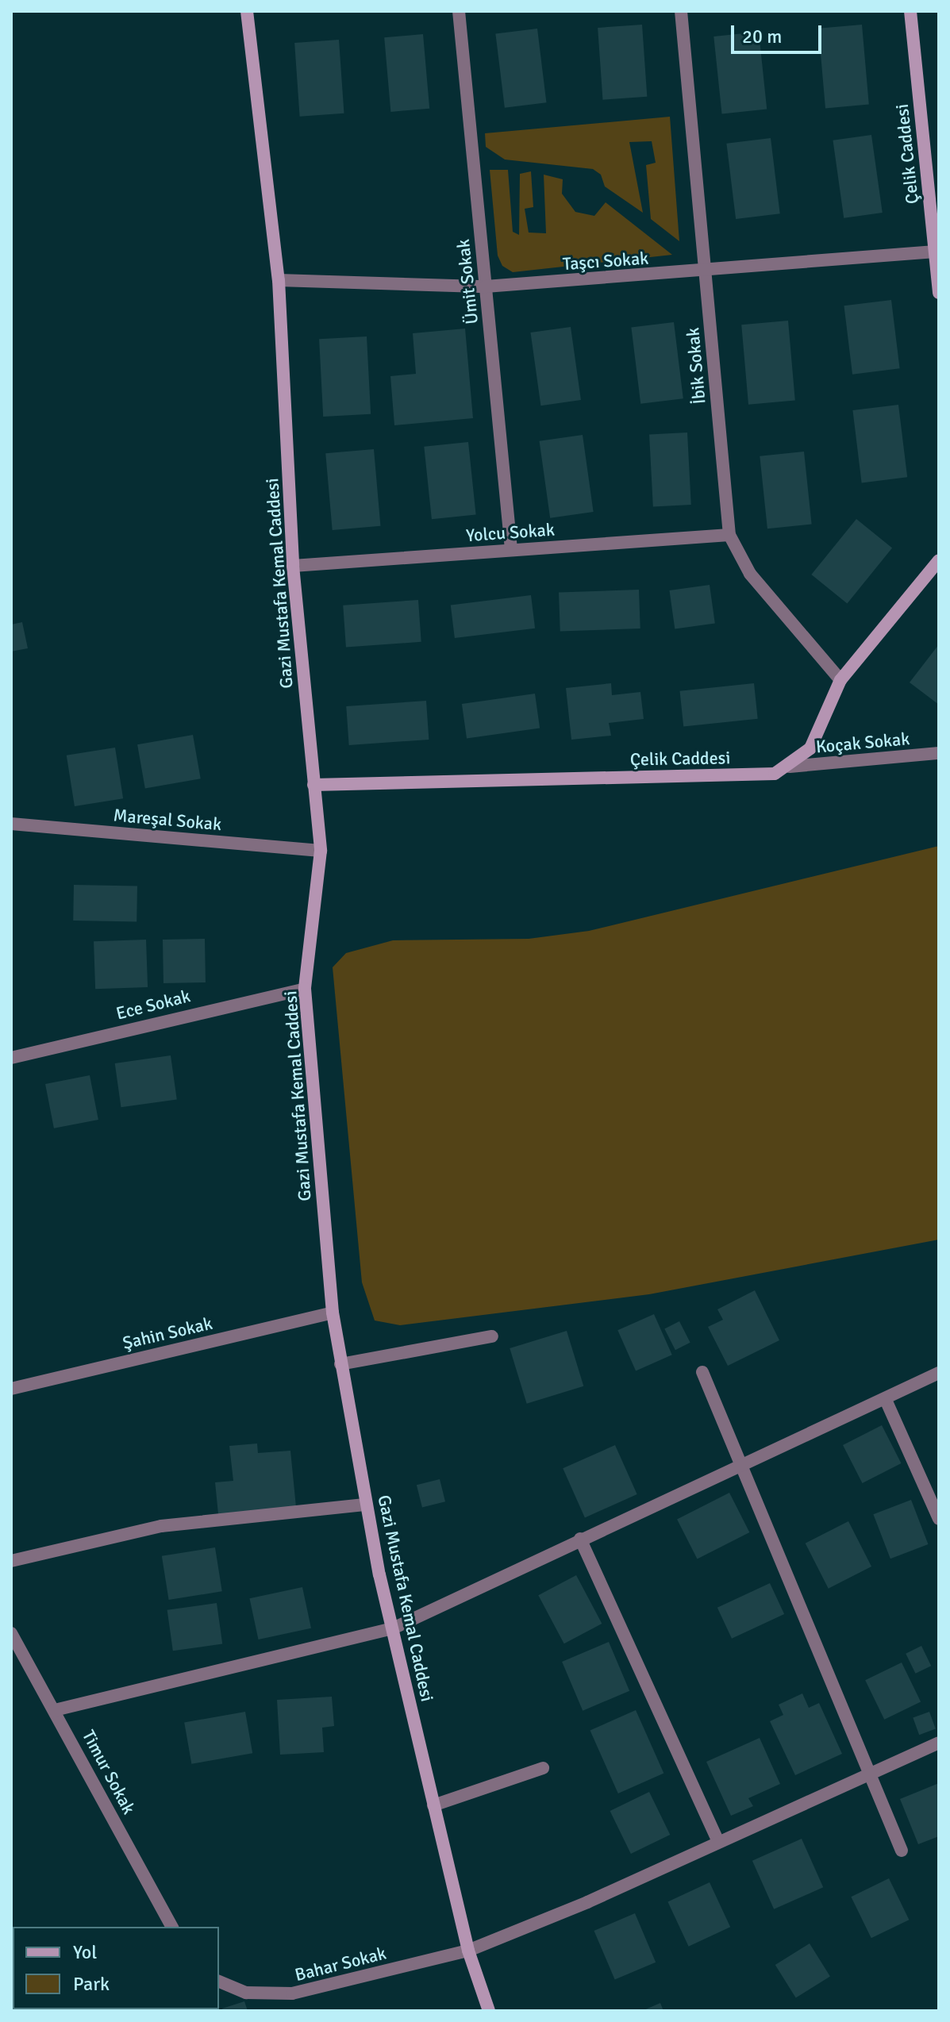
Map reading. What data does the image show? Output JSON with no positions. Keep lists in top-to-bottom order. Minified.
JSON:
{"streets":{"street":["Çelik Caddesi","Taşcı Sokak","Ümit Sokak","İbik Sokak","Yolcu Sokak","Gazi Mustafa Kemal Caddesi","Koçak Sokak","Mareşal Sokak","Ece Sokak","Şahin Sokak","Timur Sokak","Bahar Sokak"]},"crossings":[["Çelik Caddesi","Taşcı Sokak"],["Çelik Caddesi","Gazi Mustafa Kemal Caddesi"],["Çelik Caddesi","Koçak Sokak"],["Taşcı Sokak","Ümit Sokak"],["Taşcı Sokak","İbik Sokak"],["Taşcı Sokak","Gazi Mustafa Kemal Caddesi"],["Ümit Sokak","Yolcu Sokak"],["İbik Sokak","Yolcu Sokak"],["Yolcu Sokak","Gazi Mustafa Kemal Caddesi"],["Gazi Mustafa Kemal Caddesi","Mareşal Sokak"],["Gazi Mustafa Kemal Caddesi","Ece Sokak"],["Gazi Mustafa Kemal Caddesi","Şahin Sokak"],["Gazi Mustafa Kemal Caddesi","Bahar Sokak"]],"legend":["Yol","Park"],"scale_bar":"20 m"}
